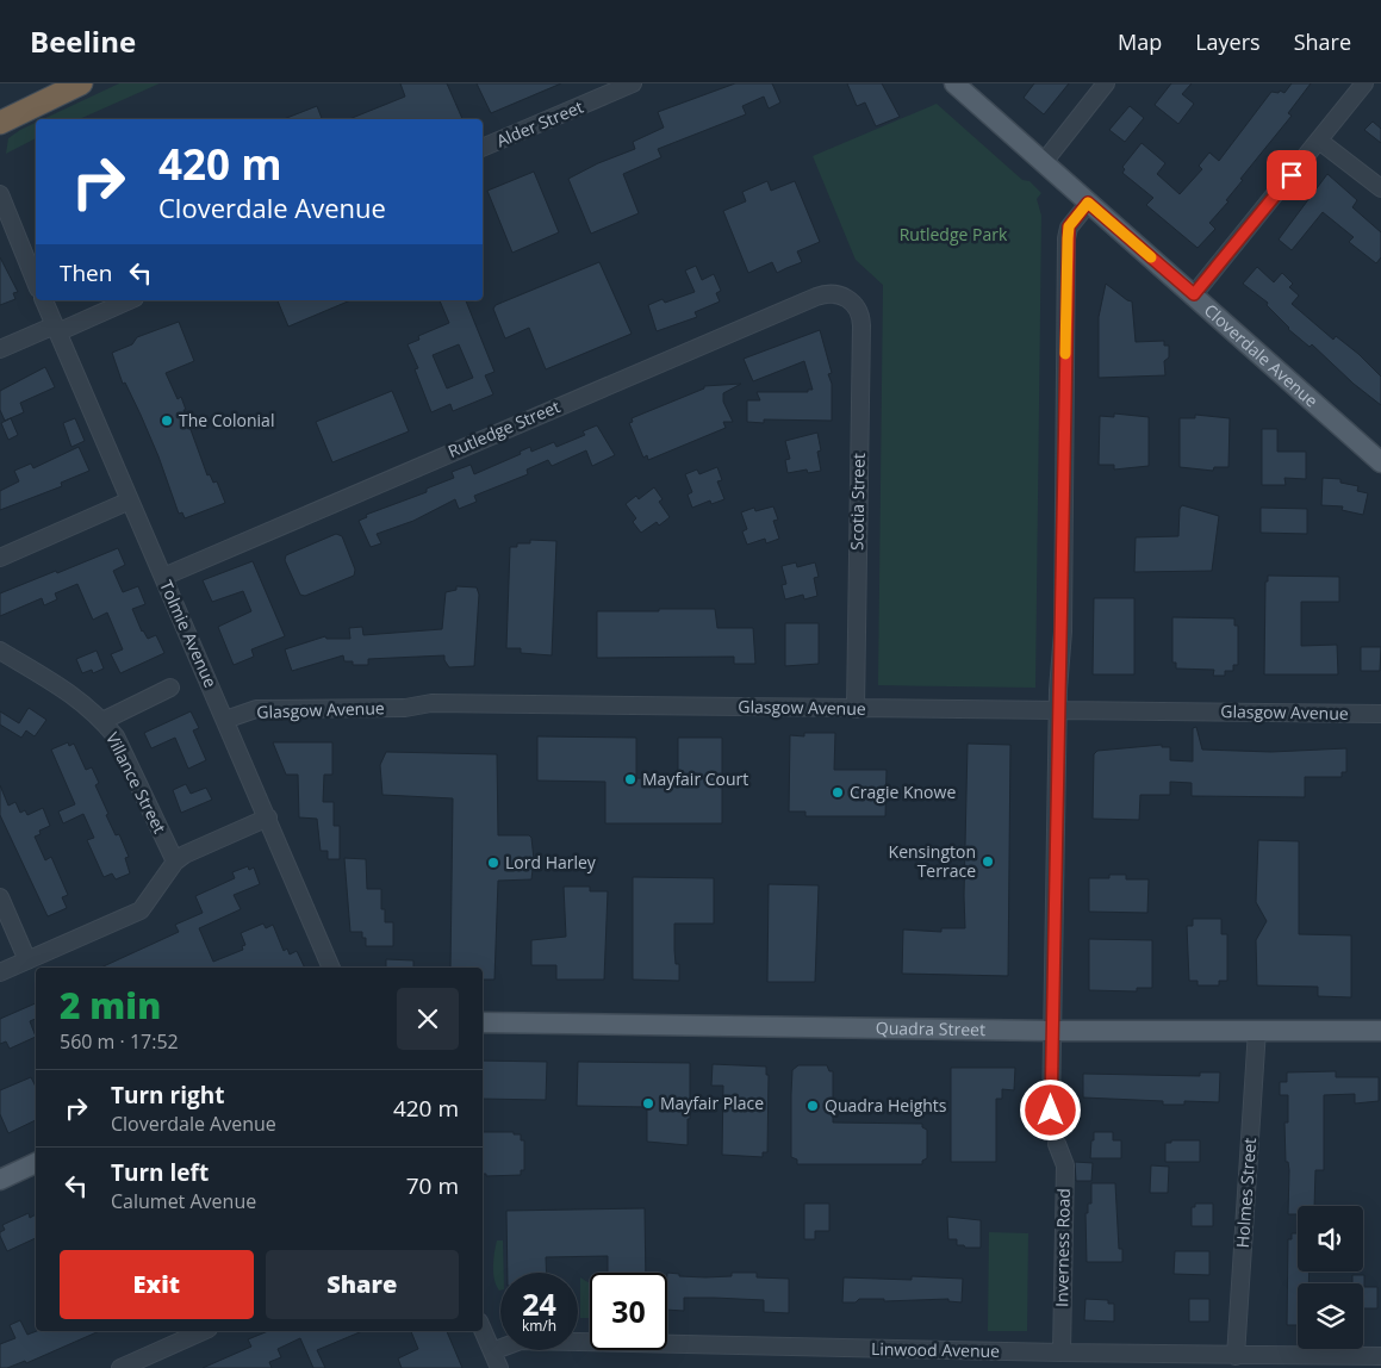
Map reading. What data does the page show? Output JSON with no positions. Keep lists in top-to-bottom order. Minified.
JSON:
{"streets":{"main road":["Cloverdale Avenue","Quadra Street"],"street":["Alder Street","Rutledge Street","Scotia Street","Tolmie Avenue","Glasgow Avenue","Villance Street","Holmes Street","Inverness Road","Linwood Avenue"]},"crossings":[["Rutledge Street","Scotia Street"],["Rutledge Street","Tolmie Avenue"],["Scotia Street","Glasgow Avenue"],["Tolmie Avenue","Glasgow Avenue"],["Quadra Street","Holmes Street"],["Holmes Street","Linwood Avenue"],["Inverness Road","Linwood Avenue"]],"parks":["Rutledge Park"],"places":["The Colonial","Mayfair Court","Cragie Knowe","Kensington Terrace","Lord Harley","Mayfair Place","Quadra Heights"],"page":{"header":"Beeline","nav":["Map","Layers","Share"],"turn":["420 m","Cloverdale Avenue"],"then":"Then","heading":["2 min","560 m · 17:52"],"list":[{"name":"Turn right","note":"Cloverdale Avenue","value":"420 m"},{"name":"Turn left","note":"Calumet Avenue","value":"70 m"}],"buttons":["Exit","Share"],"speed":"24 km/h","limit":"30"}}
